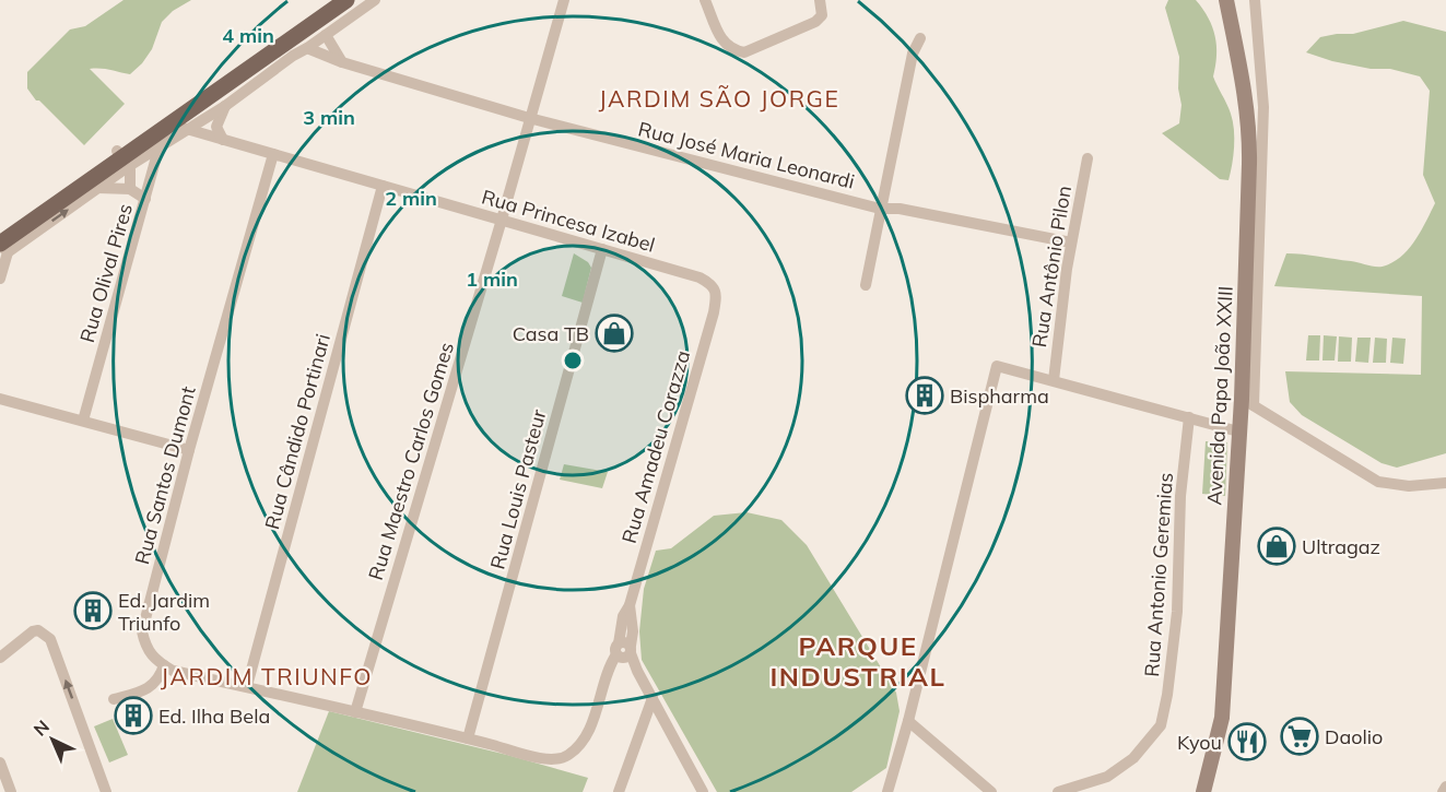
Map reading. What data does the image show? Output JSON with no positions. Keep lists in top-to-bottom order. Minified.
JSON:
{"streets":{"main road":["Avenida Papa João XXIII"],"street":["Rua José Maria Leonardi","Rua Princesa Izabel","Rua Antônio Pilon","Rua Olival Pires","Rua Cândido Portinari","Rua Amadeu Corazza","Rua Maestro Carlos Gomes","Rua Santos Dumont","Rua Louis Pasteur","Rua Antonio Geremias"]},"crossings":[["Rua José Maria Leonardi","Rua Antônio Pilon"],["Rua José Maria Leonardi","Rua Maestro Carlos Gomes"],["Rua Princesa Izabel","Rua Cândido Portinari"],["Rua Princesa Izabel","Rua Amadeu Corazza"],["Rua Princesa Izabel","Rua Maestro Carlos Gomes"],["Rua Princesa Izabel","Rua Santos Dumont"],["Rua Princesa Izabel","Rua Louis Pasteur"],["Rua Amadeu Corazza","Rua Louis Pasteur"]],"districts":["JARDIM SÃO JORGE","PARQUE INDUSTRIAL","JARDIM TRIUNFO"],"places":{"shop":["Casa TB","Ultragaz"],"building":["Bispharma","Ed. Jardim Triunfo","Ed. Ilha Bela"],"supermarket":["Daolio"],"restaurant":["Kyou"]},"north":"top left","rings":["4 min","3 min","2 min","1 min"]}
